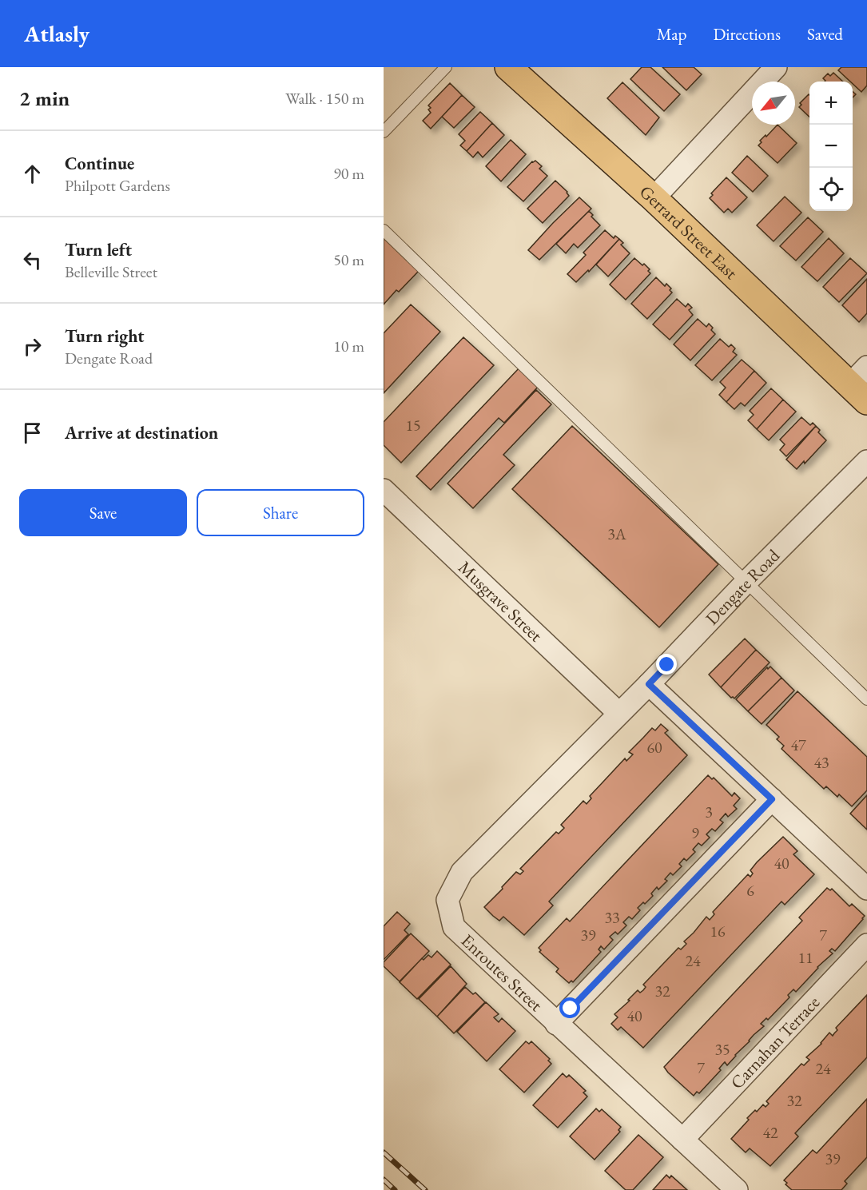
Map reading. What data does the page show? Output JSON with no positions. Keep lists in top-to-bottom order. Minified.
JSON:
{"streets":{"main road":["Gerrard Street East"],"street":["Dengate Road","Musgrave Street","Enroutes Street","Carnahan Terrace"]},"crossings":[["Dengate Road","Musgrave Street"],["Dengate Road","Enroutes Street"],["Musgrave Street","Enroutes Street"],["Enroutes Street","Carnahan Terrace"]],"house_numbers":["15","3A","47","60","43","3","9","40","6","33","16","39","7","11","24","32","40","35","7","24","32","42","39"],"north":"bottom left","page":{"header":"Atlasly","nav":["Map","Directions","Saved"],"heading":["2 min","Walk · 150 m"],"map_buttons":["+","−"],"list":[["Continue","Philpott Gardens","90 m"],["Turn left","Belleville Street","50 m"],["Turn right","Dengate Road","10 m"],"Arrive at destination"],"buttons":["Save","Share"]}}
